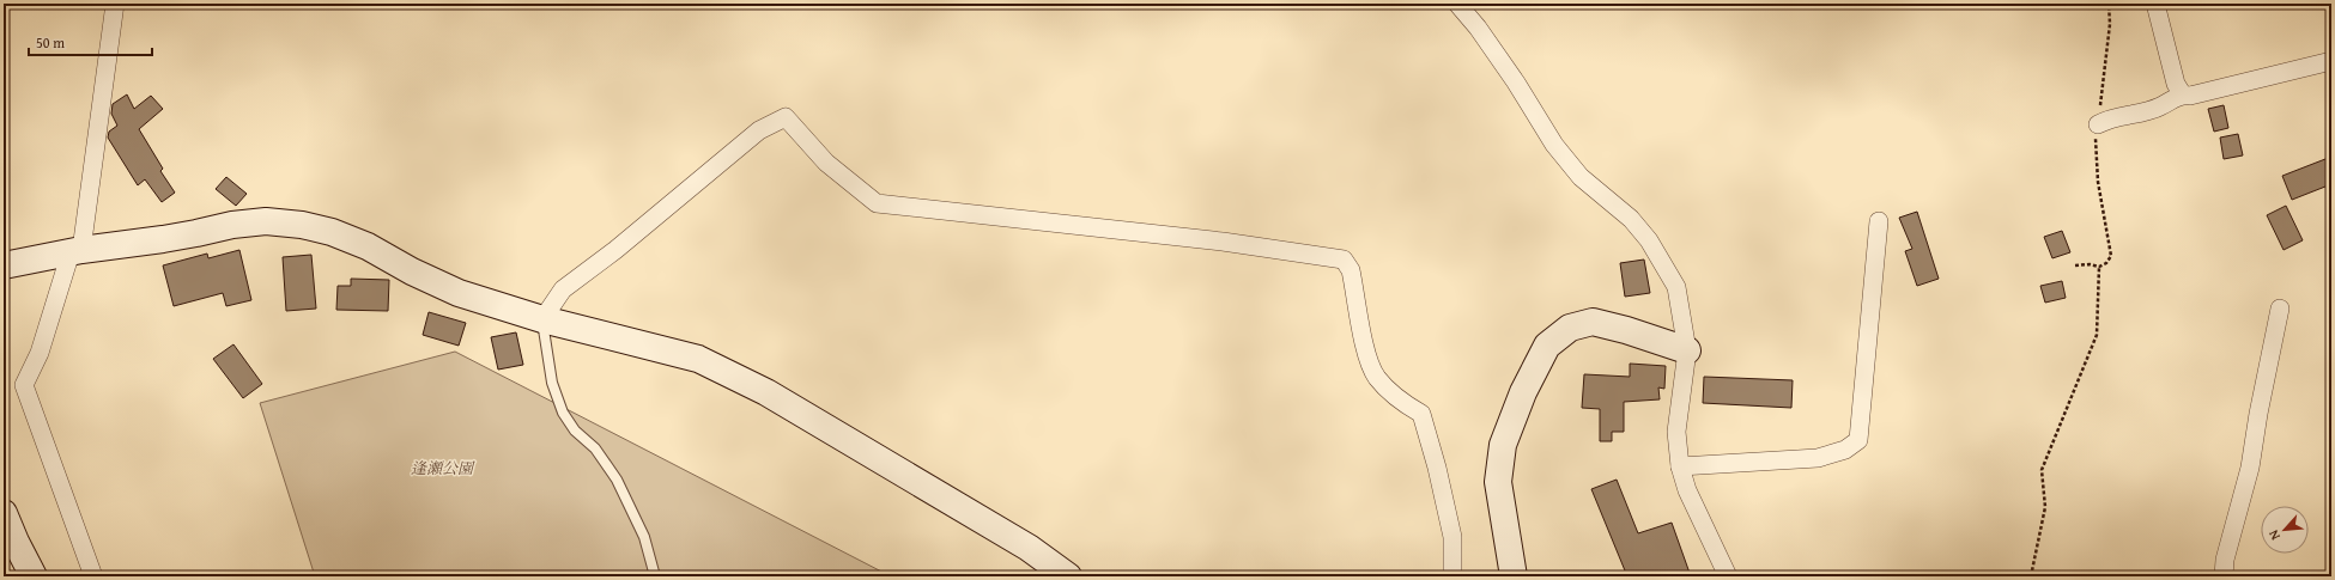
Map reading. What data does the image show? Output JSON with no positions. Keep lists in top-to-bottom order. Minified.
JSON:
{"parks":["逢瀬公園"],"scale_bar":"50 m","north":"bottom left"}
